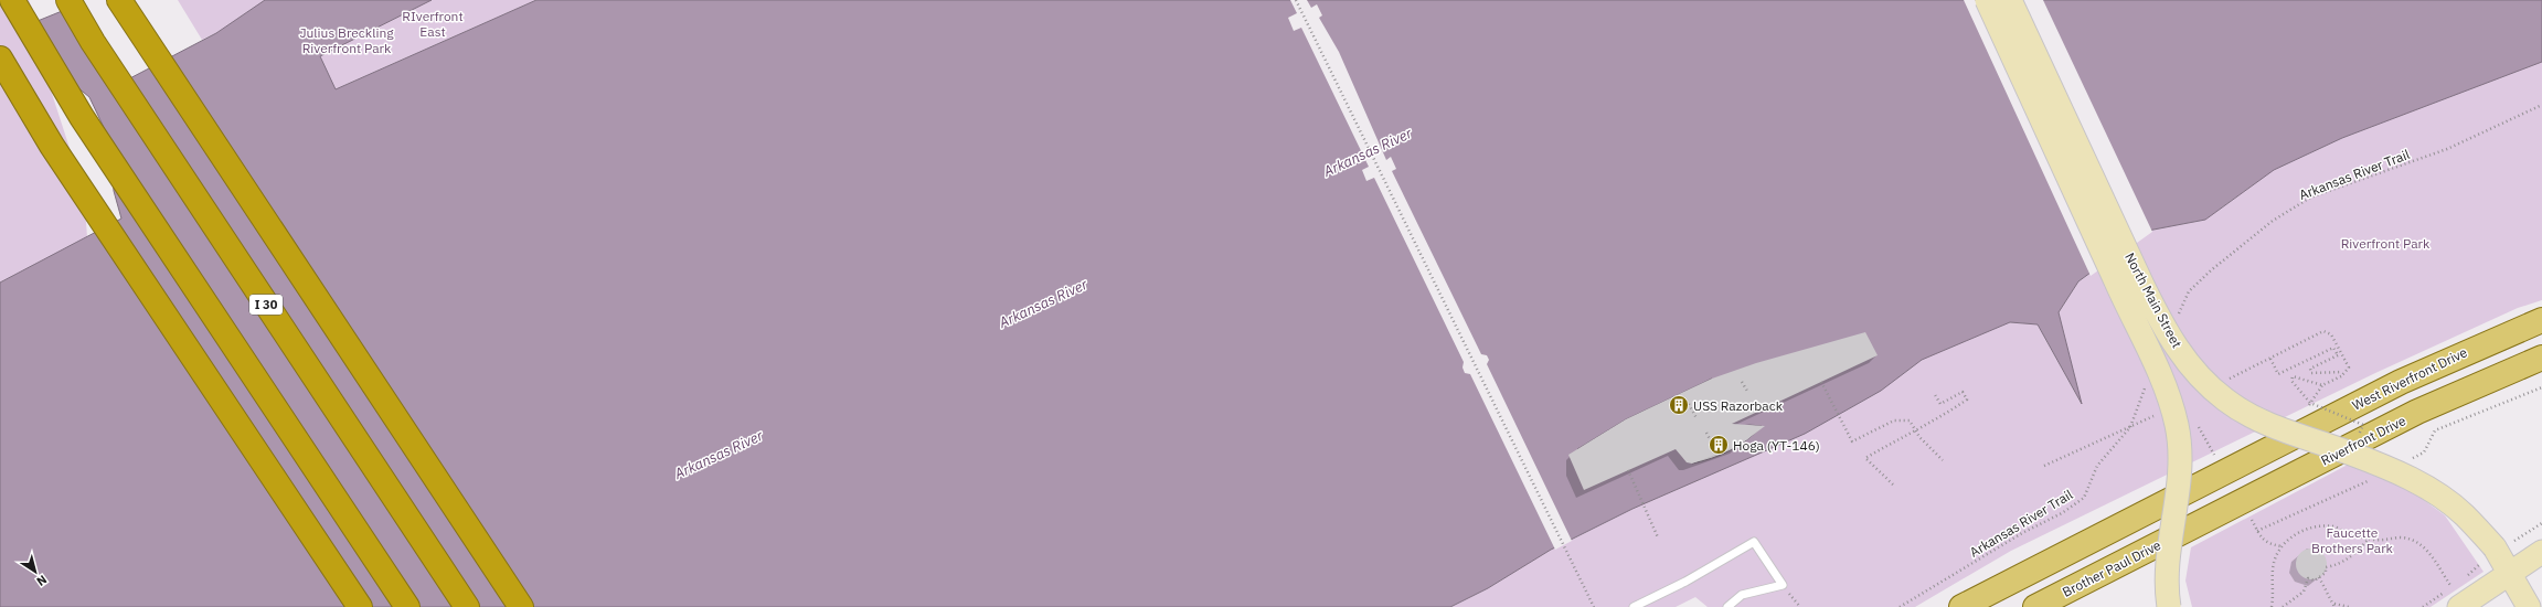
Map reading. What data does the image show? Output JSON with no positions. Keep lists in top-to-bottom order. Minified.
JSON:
{"streets":{"highway":["I 30"],"main road":["North Main Street","West Riverfront Drive","Riverfront Drive","Brother Paul Drive"],"path":["Arkansas River Trail"]},"crossings":[["Riverfront Drive","Brother Paul Drive"]],"water":["Arkansas River"],"parks":["RIverfront East","Julius Breckling Riverfront Park","Riverfront Park","Faucette Brothers Park"],"places":{"building":["USS Razorback","Hoga (YT-146)"]},"north":"bottom right"}
